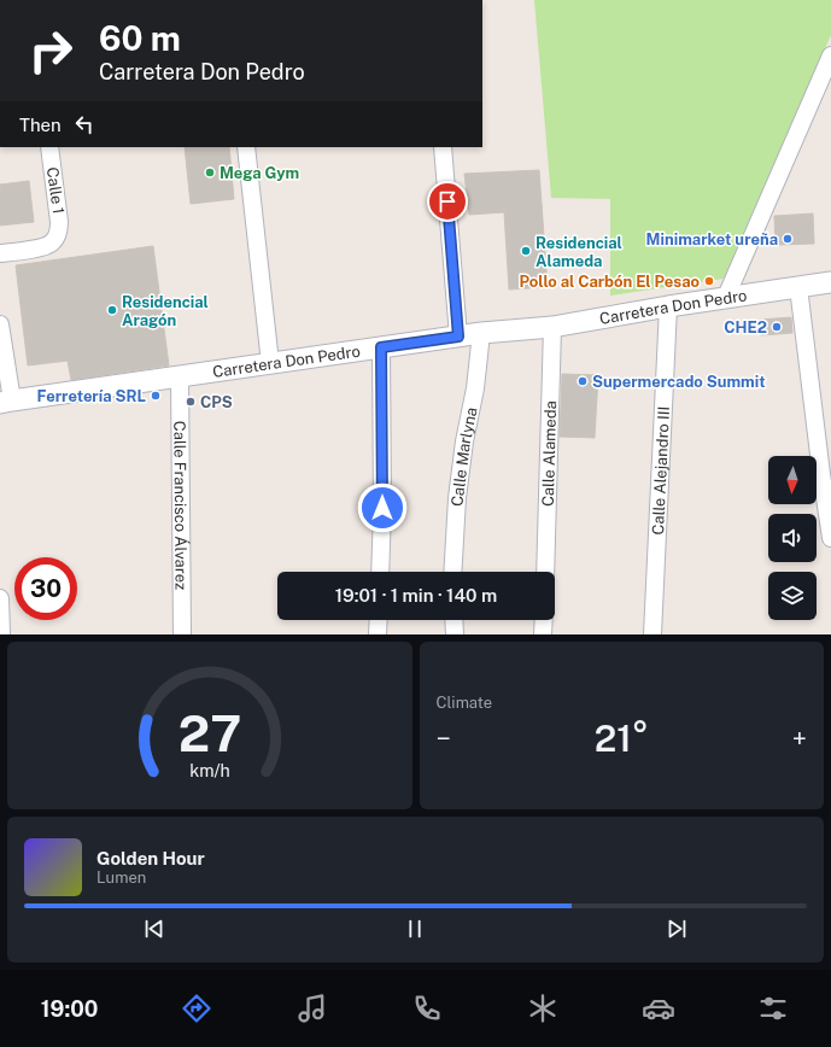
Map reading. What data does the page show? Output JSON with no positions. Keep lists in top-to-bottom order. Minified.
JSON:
{"streets":{"street":["Calle 1","Carretera Don Pedro","Calle Alameda","Calle Marlyna","Calle Alejandro III","Calle Francisco Álvarez"]},"crossings":[["Carretera Don Pedro","Calle Alameda"],["Carretera Don Pedro","Calle Marlyna"],["Carretera Don Pedro","Calle Alejandro III"],["Carretera Don Pedro","Calle Francisco Álvarez"]],"places":["Mega Gym","Minimarket ureña","Residencial Alameda","Pollo al Carbón El Pesao","Residencial Aragón","CHE2","Supermercado Summit","Ferretería SRL","CPS"],"north":"bottom","page":{"turn":["60 m","Carretera Don Pedro"],"then":"Then","limit":"30","trip":"19:01 · 1 min · 140 m","tile":"Climate","heat":["−","21°","+"],"song":["Golden Hour","Lumen"],"tabs":"19:00","gauge":["27","km/h"]}}
